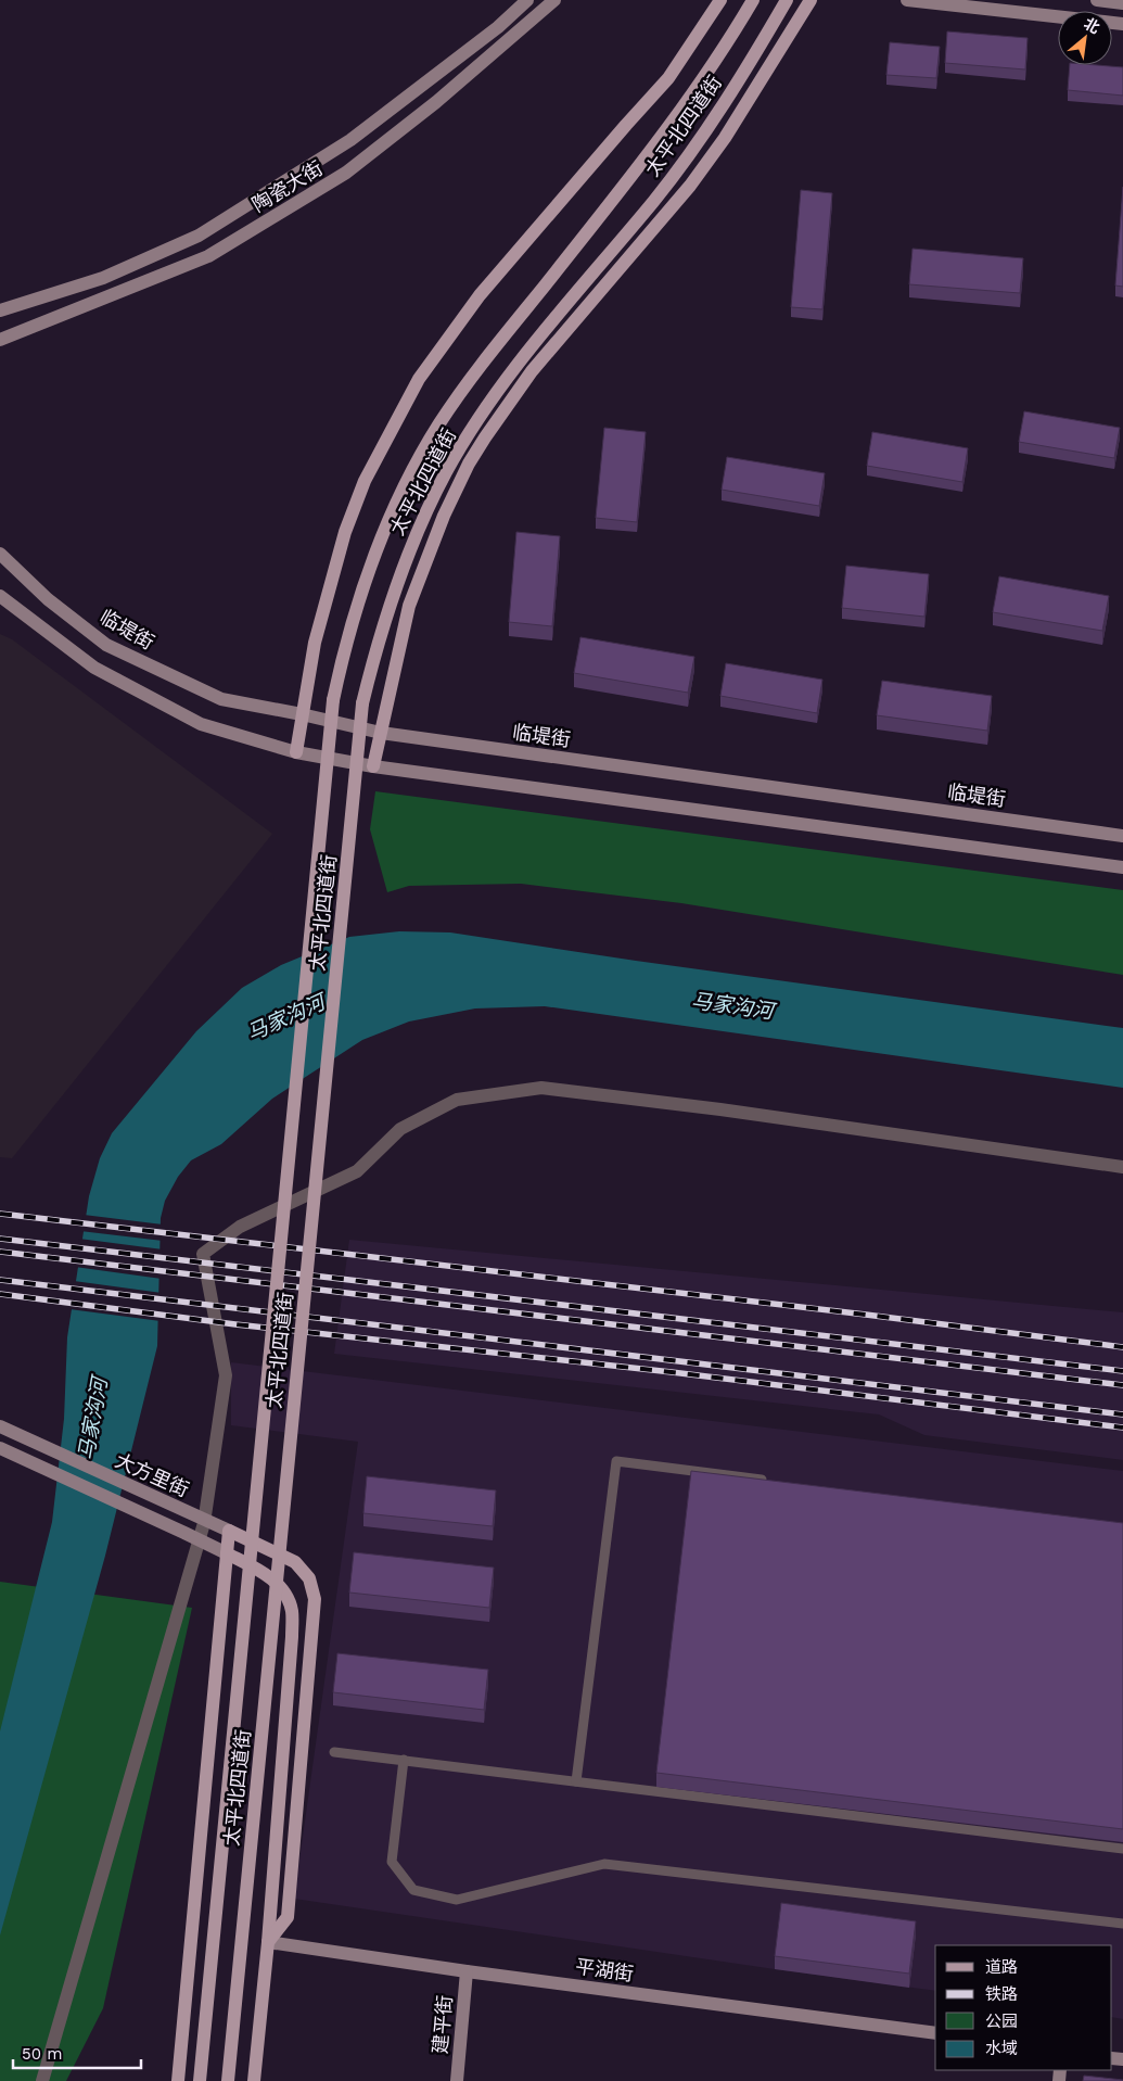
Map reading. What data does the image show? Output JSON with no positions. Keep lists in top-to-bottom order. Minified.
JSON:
{"streets":{"main road":["太平北四道街"],"street":["陶瓷大街","临堤街","大方里街","平湖街","建平街"]},"crossings":[["太平北四道街","临堤街"],["平湖街","建平街"]],"water":["马家沟河"],"legend":["道路","铁路","公园","水域"],"scale_bar":"50 m","north":"top right"}
